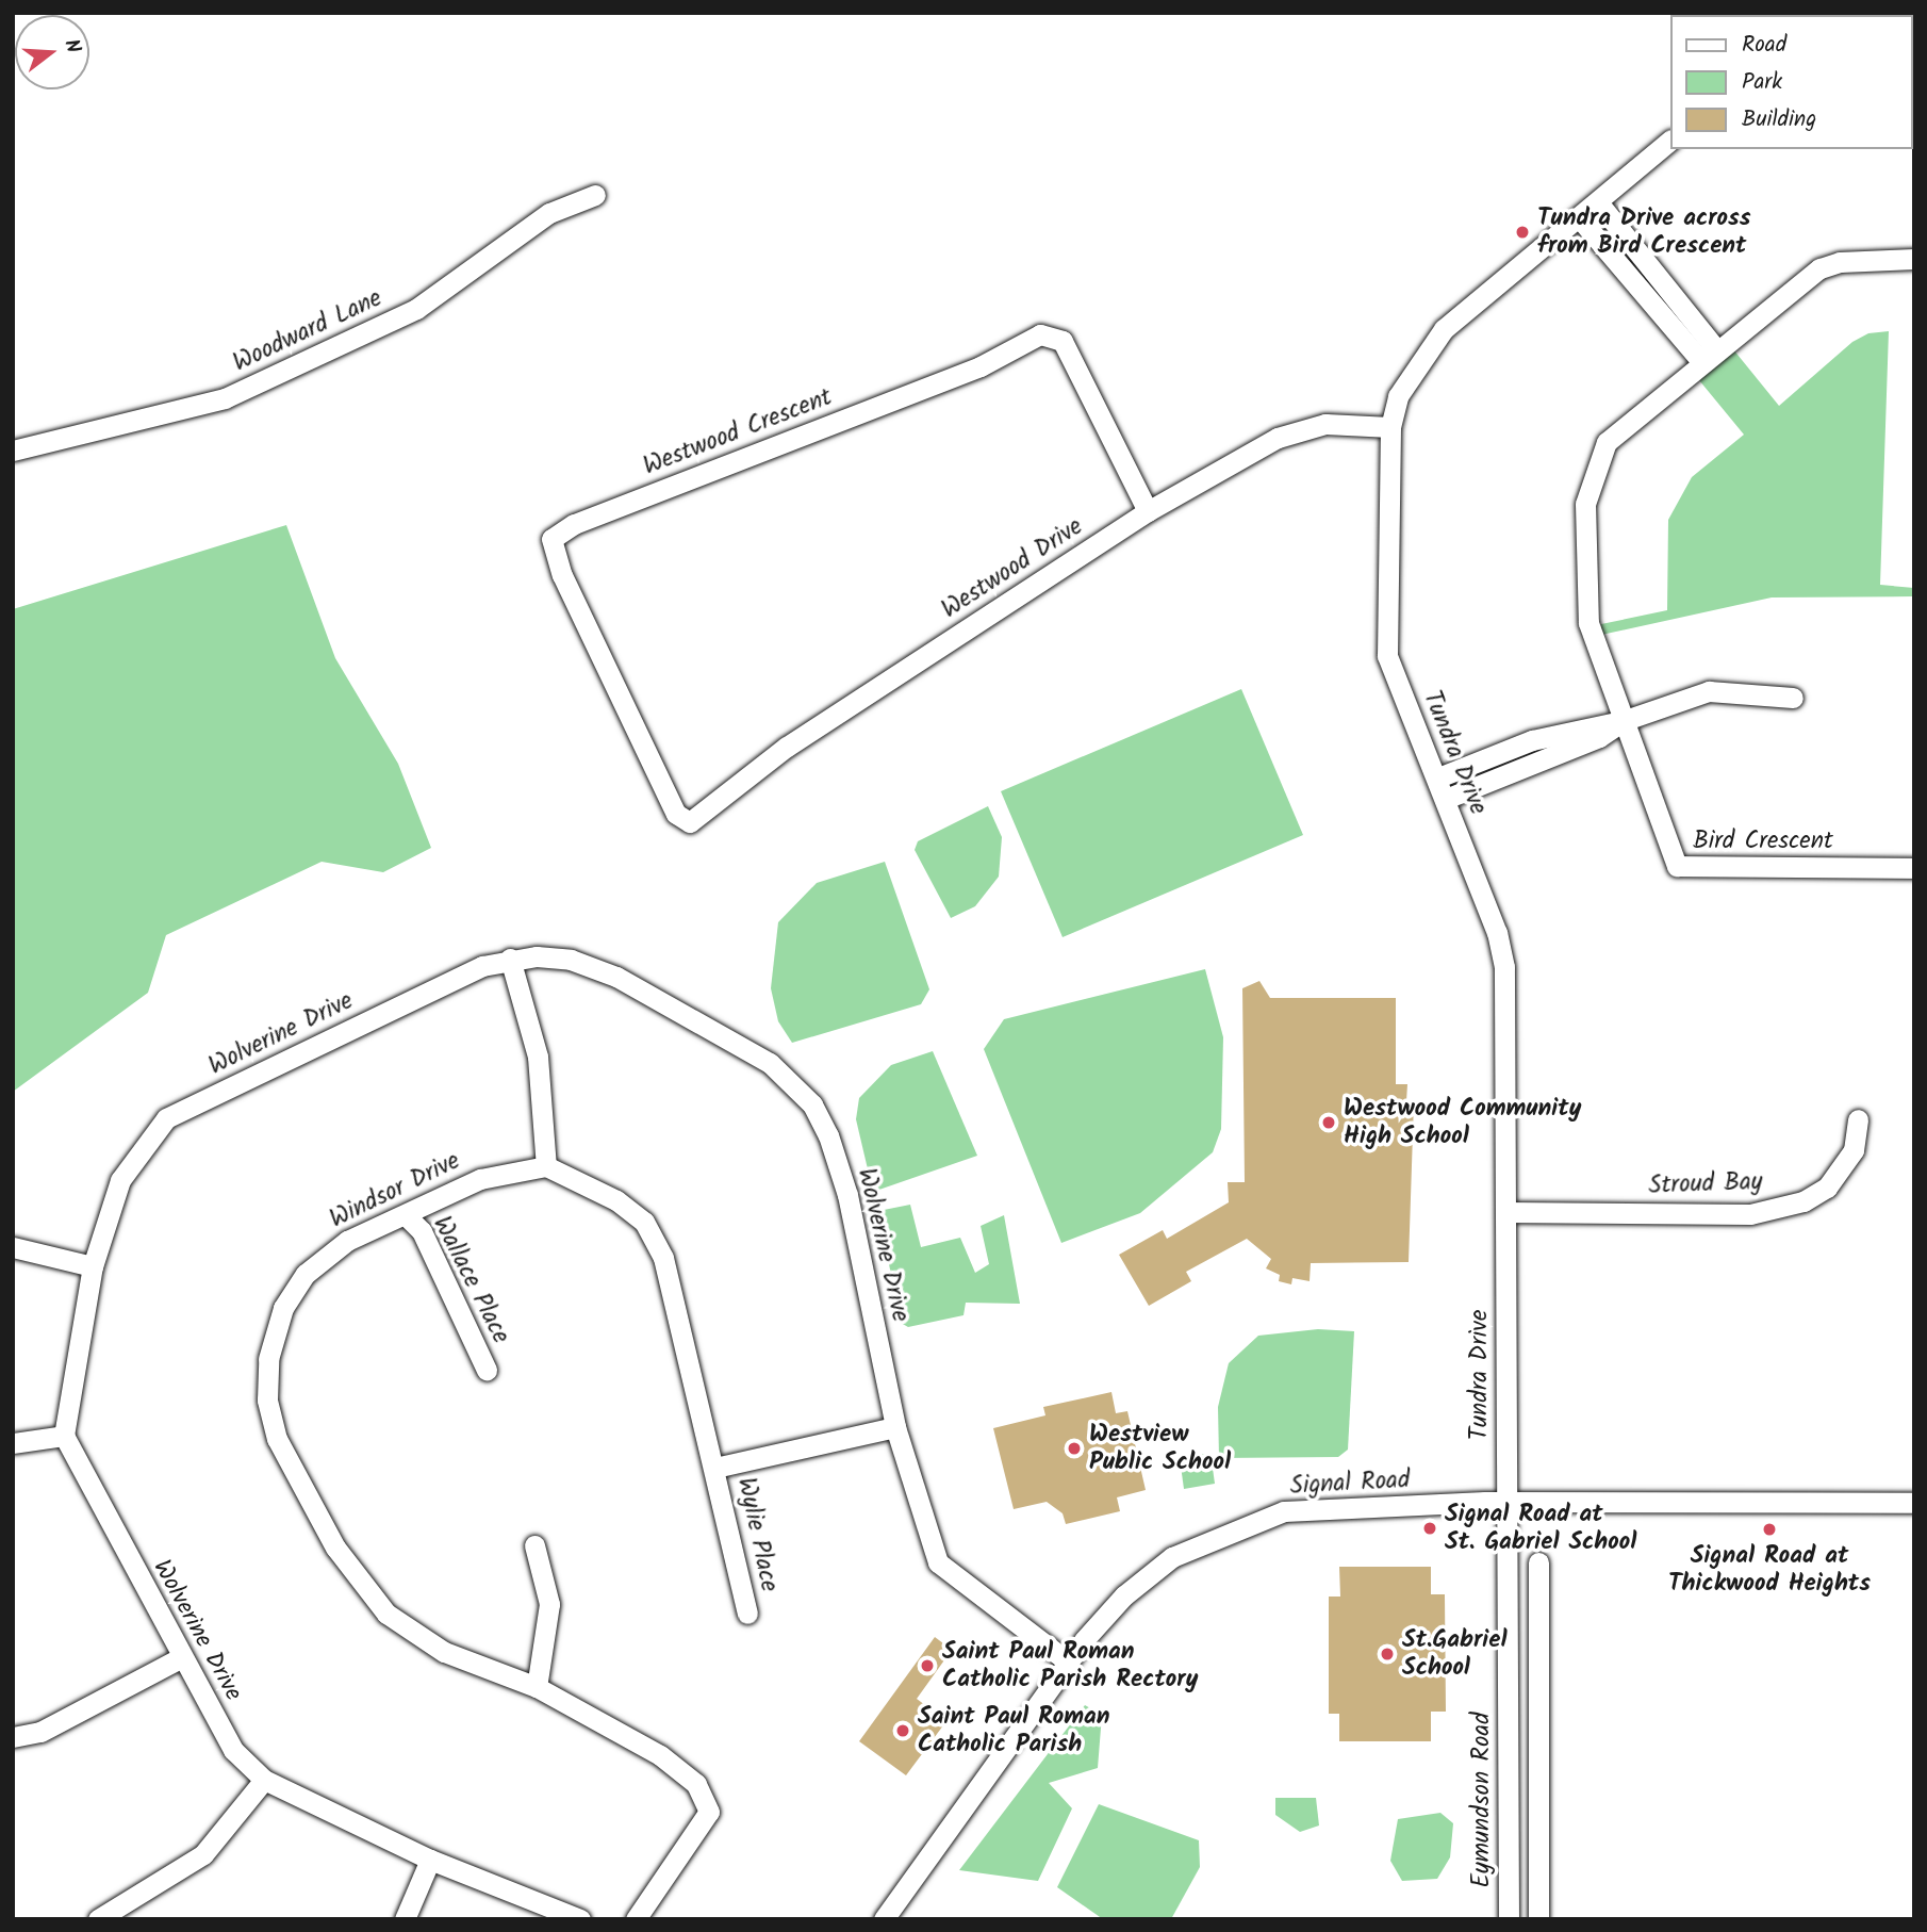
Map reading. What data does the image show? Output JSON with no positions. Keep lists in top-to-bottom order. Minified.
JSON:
{"streets":{"street":["Woodward Lane","Westwood Crescent","Westwood Drive","Tundra Drive","Bird Crescent","Wolverine Drive","Stroud Bay","Windsor Drive","Wallace Place","Signal Road","Wylie Place","Eymundson Road"]},"crossings":[["Westwood Crescent","Westwood Drive"],["Westwood Drive","Tundra Drive"],["Tundra Drive","Stroud Bay"],["Tundra Drive","Signal Road"],["Tundra Drive","Eymundson Road"],["Wolverine Drive","Signal Road"],["Windsor Drive","Wallace Place"],["Signal Road","Eymundson Road"]],"places":["Tundra Drive across from Bird Crescent","Westwood Community High School","Westview Public School","Signal Road at St. Gabriel School","Signal Road at Thickwood Heights","St.Gabriel School","Saint Paul Roman Catholic Parish Rectory","Saint Paul Roman Catholic Parish"],"legend":["Road","Park","Building"],"north":"right"}
